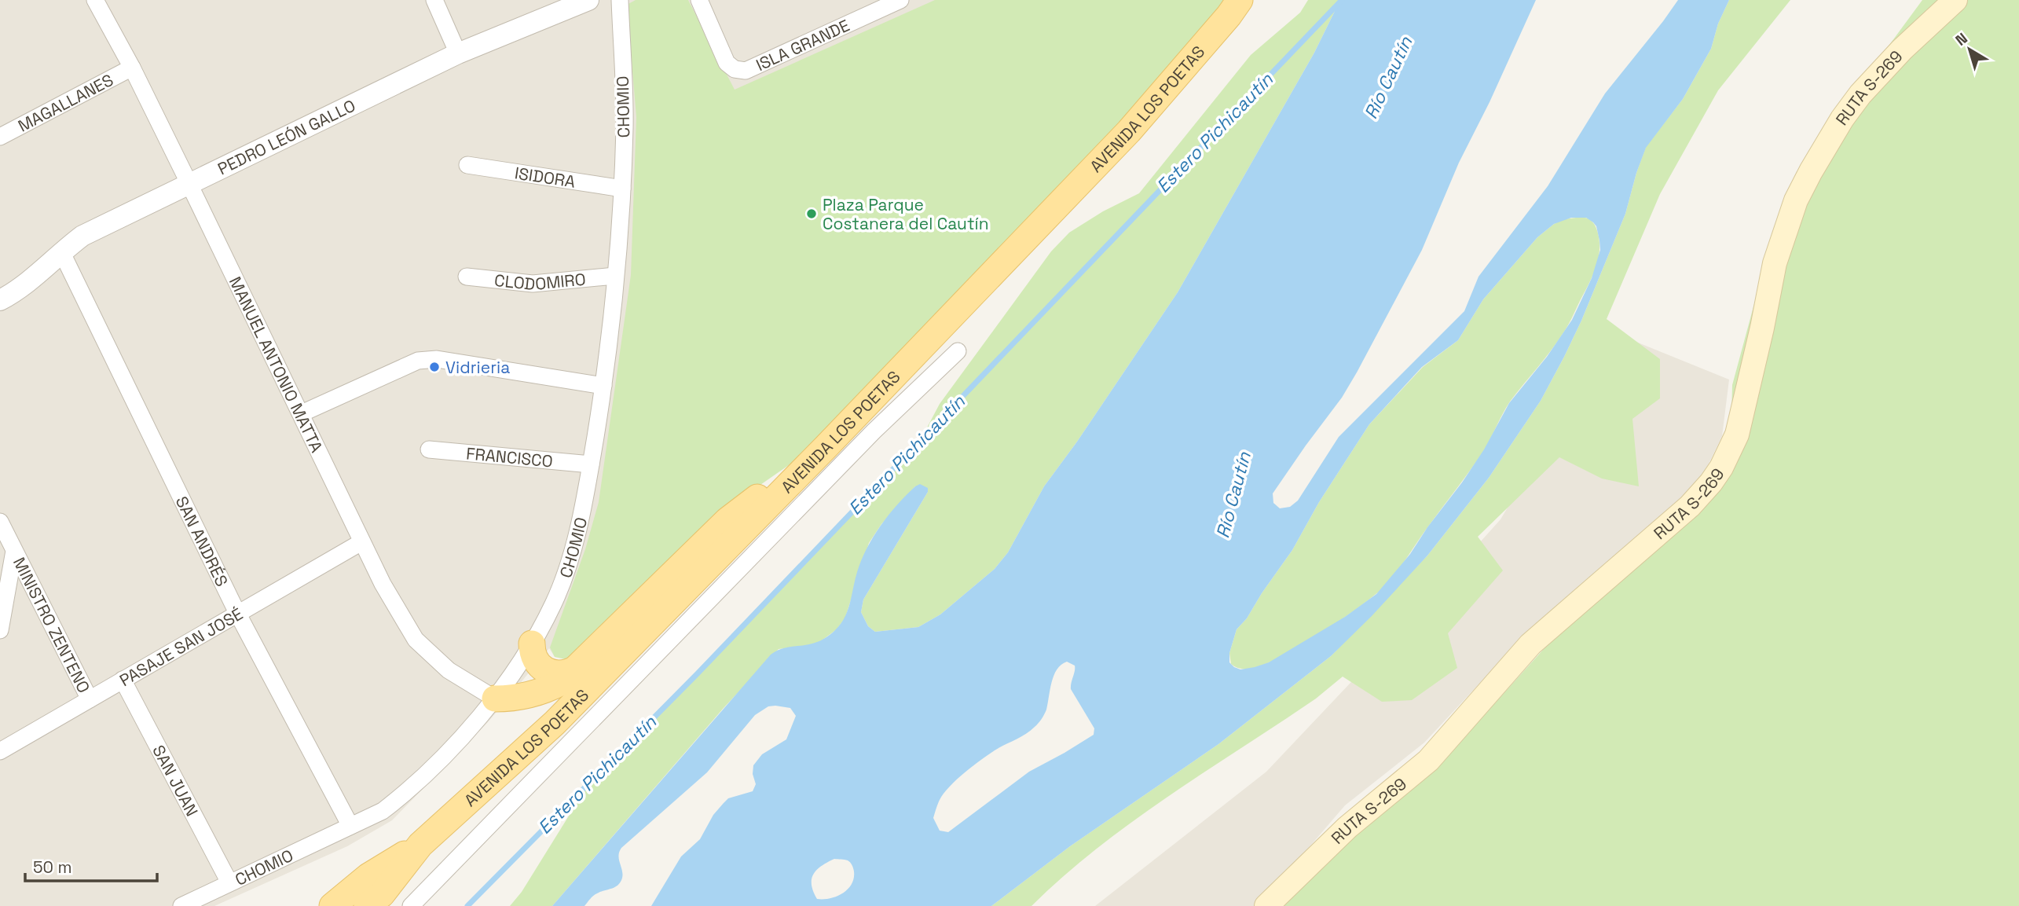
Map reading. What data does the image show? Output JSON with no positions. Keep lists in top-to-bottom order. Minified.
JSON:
{"streets":{"main road":["RUTA S-269","AVENIDA LOS POETAS"],"street":["ISLA GRANDE","MAGALLANES","CHOMIO","PEDRO LEÓN GALLO","ISIDORA","CLODOMIRO","MANUEL ANTONIO MATTA","FRANCISCO","SAN ANDRÉS","MINISTRO ZENTENO","PASAJE SAN JOSÉ","SAN JUAN"]},"crossings":[["MAGALLANES","MANUEL ANTONIO MATTA"],["CHOMIO","ISIDORA"],["CHOMIO","CLODOMIRO"],["CHOMIO","MANUEL ANTONIO MATTA"],["CHOMIO","FRANCISCO"],["CHOMIO","SAN ANDRÉS"],["CHOMIO","SAN JUAN"],["PEDRO LEÓN GALLO","MANUEL ANTONIO MATTA"],["PEDRO LEÓN GALLO","SAN ANDRÉS"],["MANUEL ANTONIO MATTA","PASAJE SAN JOSÉ"],["SAN ANDRÉS","PASAJE SAN JOSÉ"],["MINISTRO ZENTENO","PASAJE SAN JOSÉ"],["PASAJE SAN JOSÉ","SAN JUAN"]],"water":["Río Cautín","Estero Pichicautín"],"places":["Plaza Parque Costanera del Cautín","Vidrieria"],"scale_bar":"50 m","north":"top left"}
